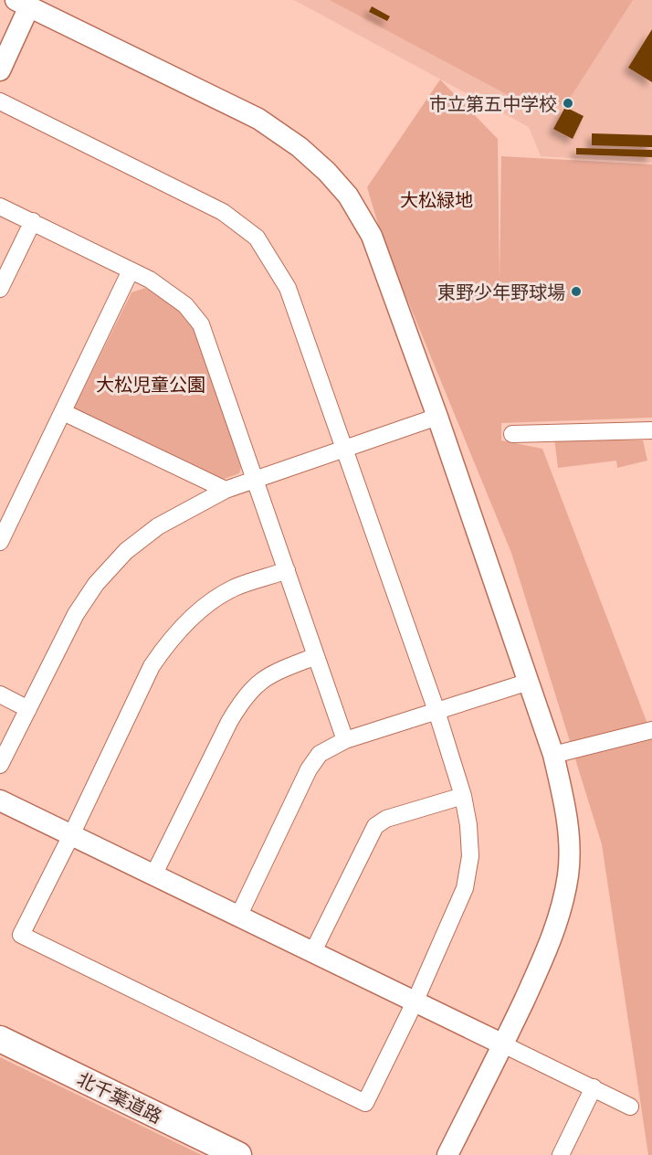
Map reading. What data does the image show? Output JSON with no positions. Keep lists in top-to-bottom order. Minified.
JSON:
{"streets":{"highway":["北千葉道路"]},"parks":["大松緑地","大松児童公園"],"places":["市立第五中学校","東野少年野球場"]}
